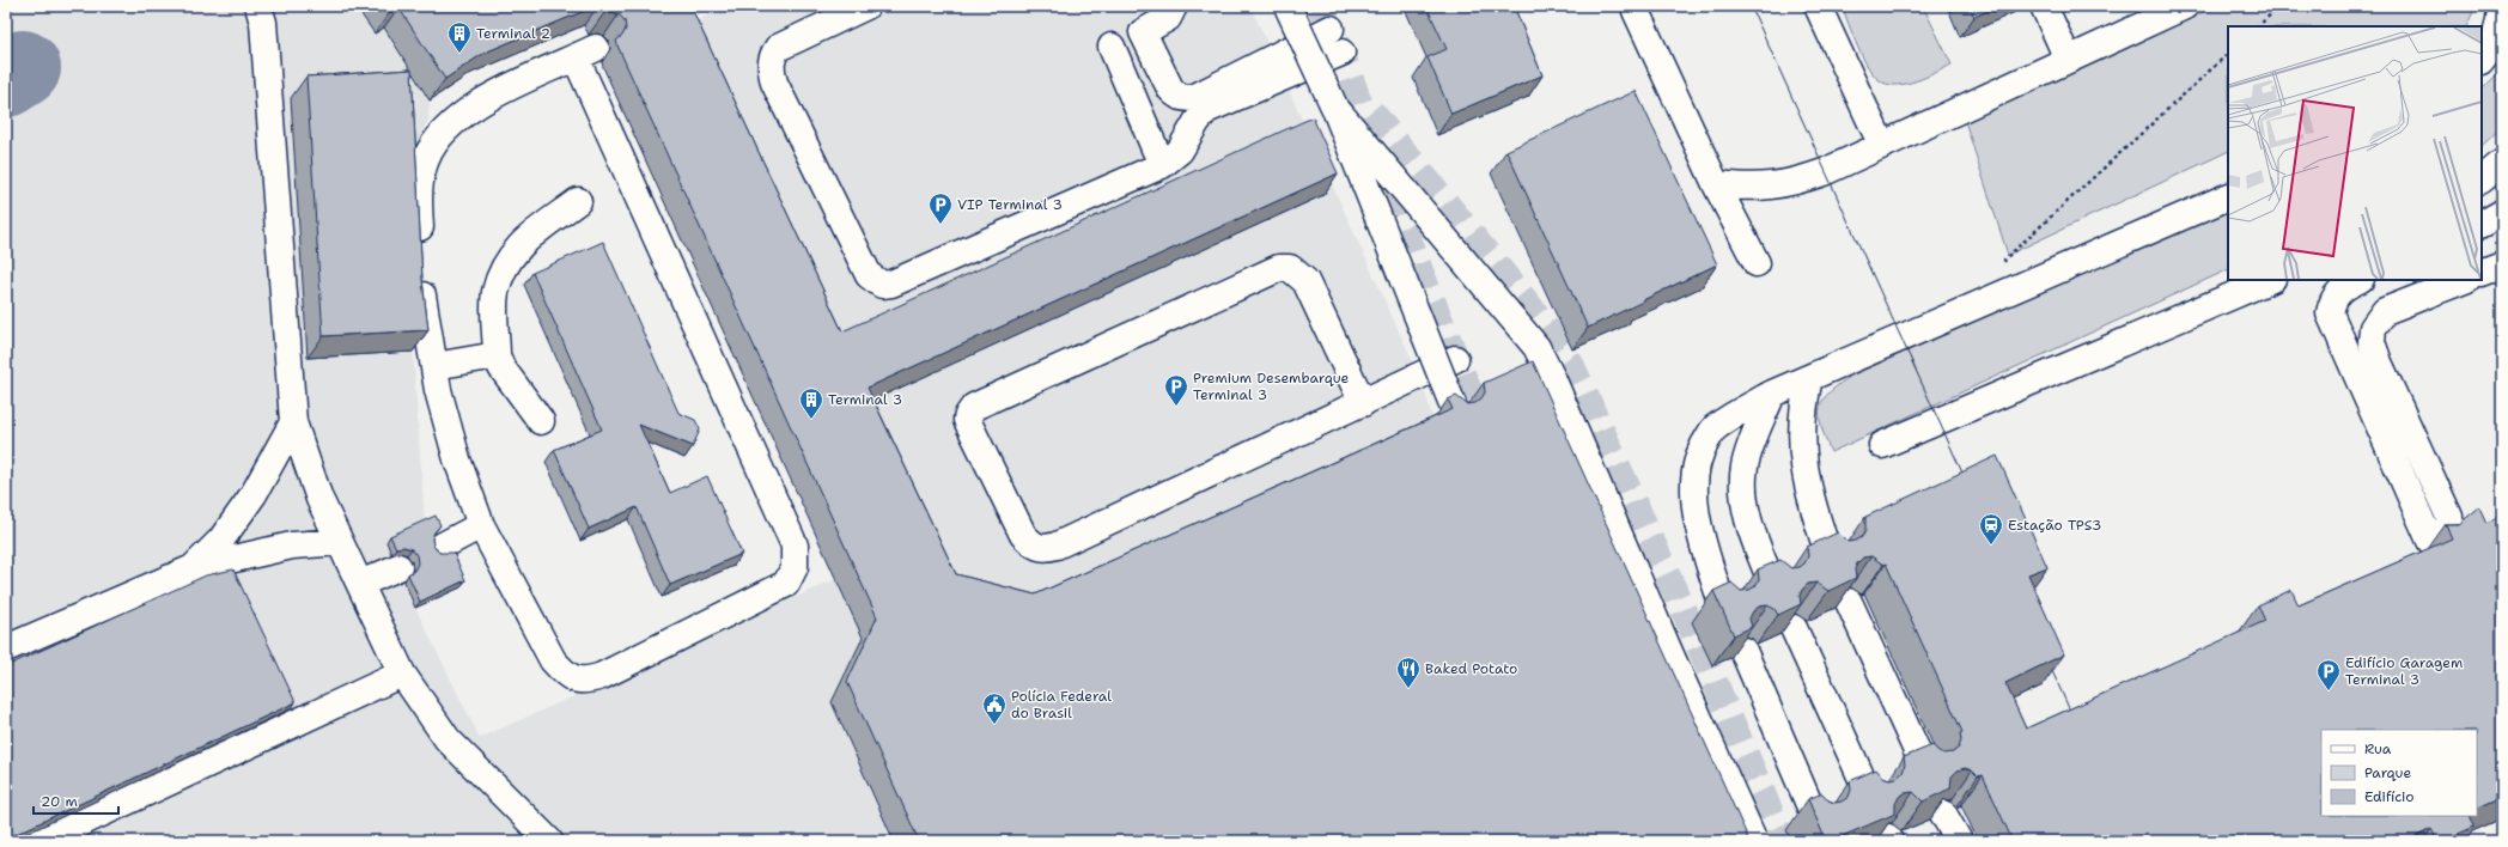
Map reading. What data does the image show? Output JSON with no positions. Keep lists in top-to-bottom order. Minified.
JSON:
{"places":{"building":["Terminal 2","Terminal 3"],"parking":["VIP Terminal 3","Premium Desembarque Terminal 3","Edifício Garagem Terminal 3"],"station":["Estação TPS3"],"restaurant":["Baked Potato"],"public building":["Polícia Federal do Brasil"]},"legend":["Rua","Parque","Edifício"],"scale_bar":"20 m"}
